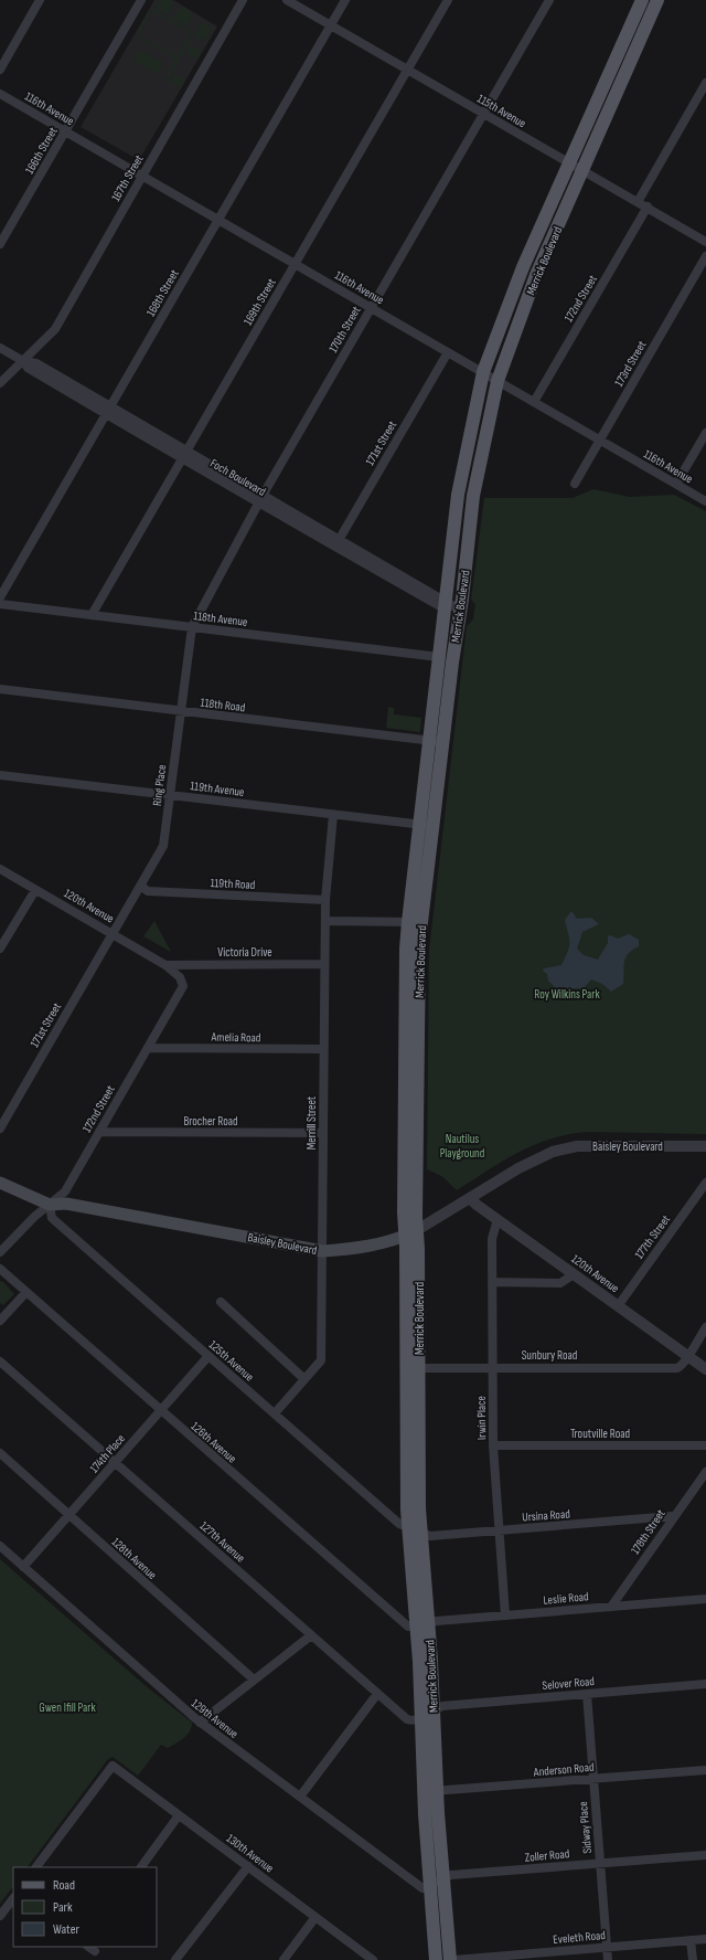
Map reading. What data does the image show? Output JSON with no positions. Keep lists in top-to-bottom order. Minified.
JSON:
{"streets":{"main road":["Merrick Boulevard","Baisley Boulevard"],"street":["116th Avenue","115th Avenue","166th Street","167th Street","168th Street","172nd Street","169th Street","170th Street","173rd Street","171st Street","Foch Boulevard","118th Avenue","118th Road","Ring Place","119th Avenue","119th Road","120th Avenue","Victoria Drive","Amelia Road","Brocher Road","Merrill Street","177th Street","Sunbury Road","125th Avenue","Irwin Place","Troutville Road","126th Avenue","174th Place","Ursina Road","178th Street","127th Avenue","128th Avenue","Leslie Road","Selover Road","129th Avenue","Anderson Road","Sidway Place","130th Avenue","Zoller Road","Eveleth Road"]},"crossings":[["116th Avenue","166th Street"],["116th Avenue","167th Street"],["116th Avenue","Merrick Boulevard"],["116th Avenue","168th Street"],["116th Avenue","172nd Street"],["116th Avenue","169th Street"],["116th Avenue","170th Street"],["116th Avenue","173rd Street"],["116th Avenue","171st Street"],["115th Avenue","Merrick Boulevard"],["115th Avenue","168th Street"],["115th Avenue","172nd Street"],["115th Avenue","169th Street"],["115th Avenue","170th Street"],["167th Street","Foch Boulevard"],["Merrick Boulevard","Foch Boulevard"],["Merrick Boulevard","118th Avenue"],["Merrick Boulevard","118th Road"],["Merrick Boulevard","119th Avenue"],["Merrick Boulevard","Baisley Boulevard"],["Merrick Boulevard","Sunbury Road"],["Merrick Boulevard","125th Avenue"],["Merrick Boulevard","126th Avenue"],["Merrick Boulevard","Ursina Road"],["Merrick Boulevard","127th Avenue"],["Merrick Boulevard","Leslie Road"],["Merrick Boulevard","Selover Road"],["Merrick Boulevard","129th Avenue"],["Merrick Boulevard","Anderson Road"],["Merrick Boulevard","Zoller Road"],["168th Street","Foch Boulevard"],["172nd Street","120th Avenue"],["172nd Street","Victoria Drive"],["172nd Street","Amelia Road"],["172nd Street","Brocher Road"],["172nd Street","Baisley Boulevard"],["172nd Street","125th Avenue"],["169th Street","Foch Boulevard"],["169th Street","118th Avenue"],["170th Street","Foch Boulevard"],["170th Street","118th Avenue"],["170th Street","Ring Place"],["171st Street","Foch Boulevard"],["171st Street","Ring Place"],["171st Street","120th Avenue"],["118th Avenue","Ring Place"],["118th Road","Ring Place"],["Ring Place","119th Avenue"],["Ring Place","119th Road"],["Ring Place","120th Avenue"],["119th Avenue","Merrill Street"],["119th Road","Merrill Street"],["120th Avenue","Victoria Drive"],["120th Avenue","Baisley Boulevard"],["120th Avenue","177th Street"],["120th Avenue","Sunbury Road"],["120th Avenue","Irwin Place"],["Victoria Drive","Merrill Street"],["Amelia Road","Merrill Street"],["Brocher Road","Merrill Street"],["Merrill Street","Baisley Boulevard"],["Merrill Street","125th Avenue"],["Baisley Boulevard","125th Avenue"],["Sunbury Road","Irwin Place"],["125th Avenue","174th Place"],["125th Avenue","Ursina Road"],["Irwin Place","Troutville Road"],["Irwin Place","Ursina Road"],["Irwin Place","Leslie Road"],["126th Avenue","174th Place"],["126th Avenue","Leslie Road"],["174th Place","127th Avenue"],["174th Place","128th Avenue"],["174th Place","129th Avenue"],["Ursina Road","178th Street"],["178th Street","Leslie Road"],["Selover Road","Sidway Place"],["129th Avenue","Zoller Road"],["Anderson Road","Sidway Place"],["Sidway Place","Zoller Road"],["Sidway Place","Eveleth Road"]],"parks":["Roy Wilkins Park","Nautilus Playground","Gwen Ifill Park"],"legend":["Road","Park","Water"]}
